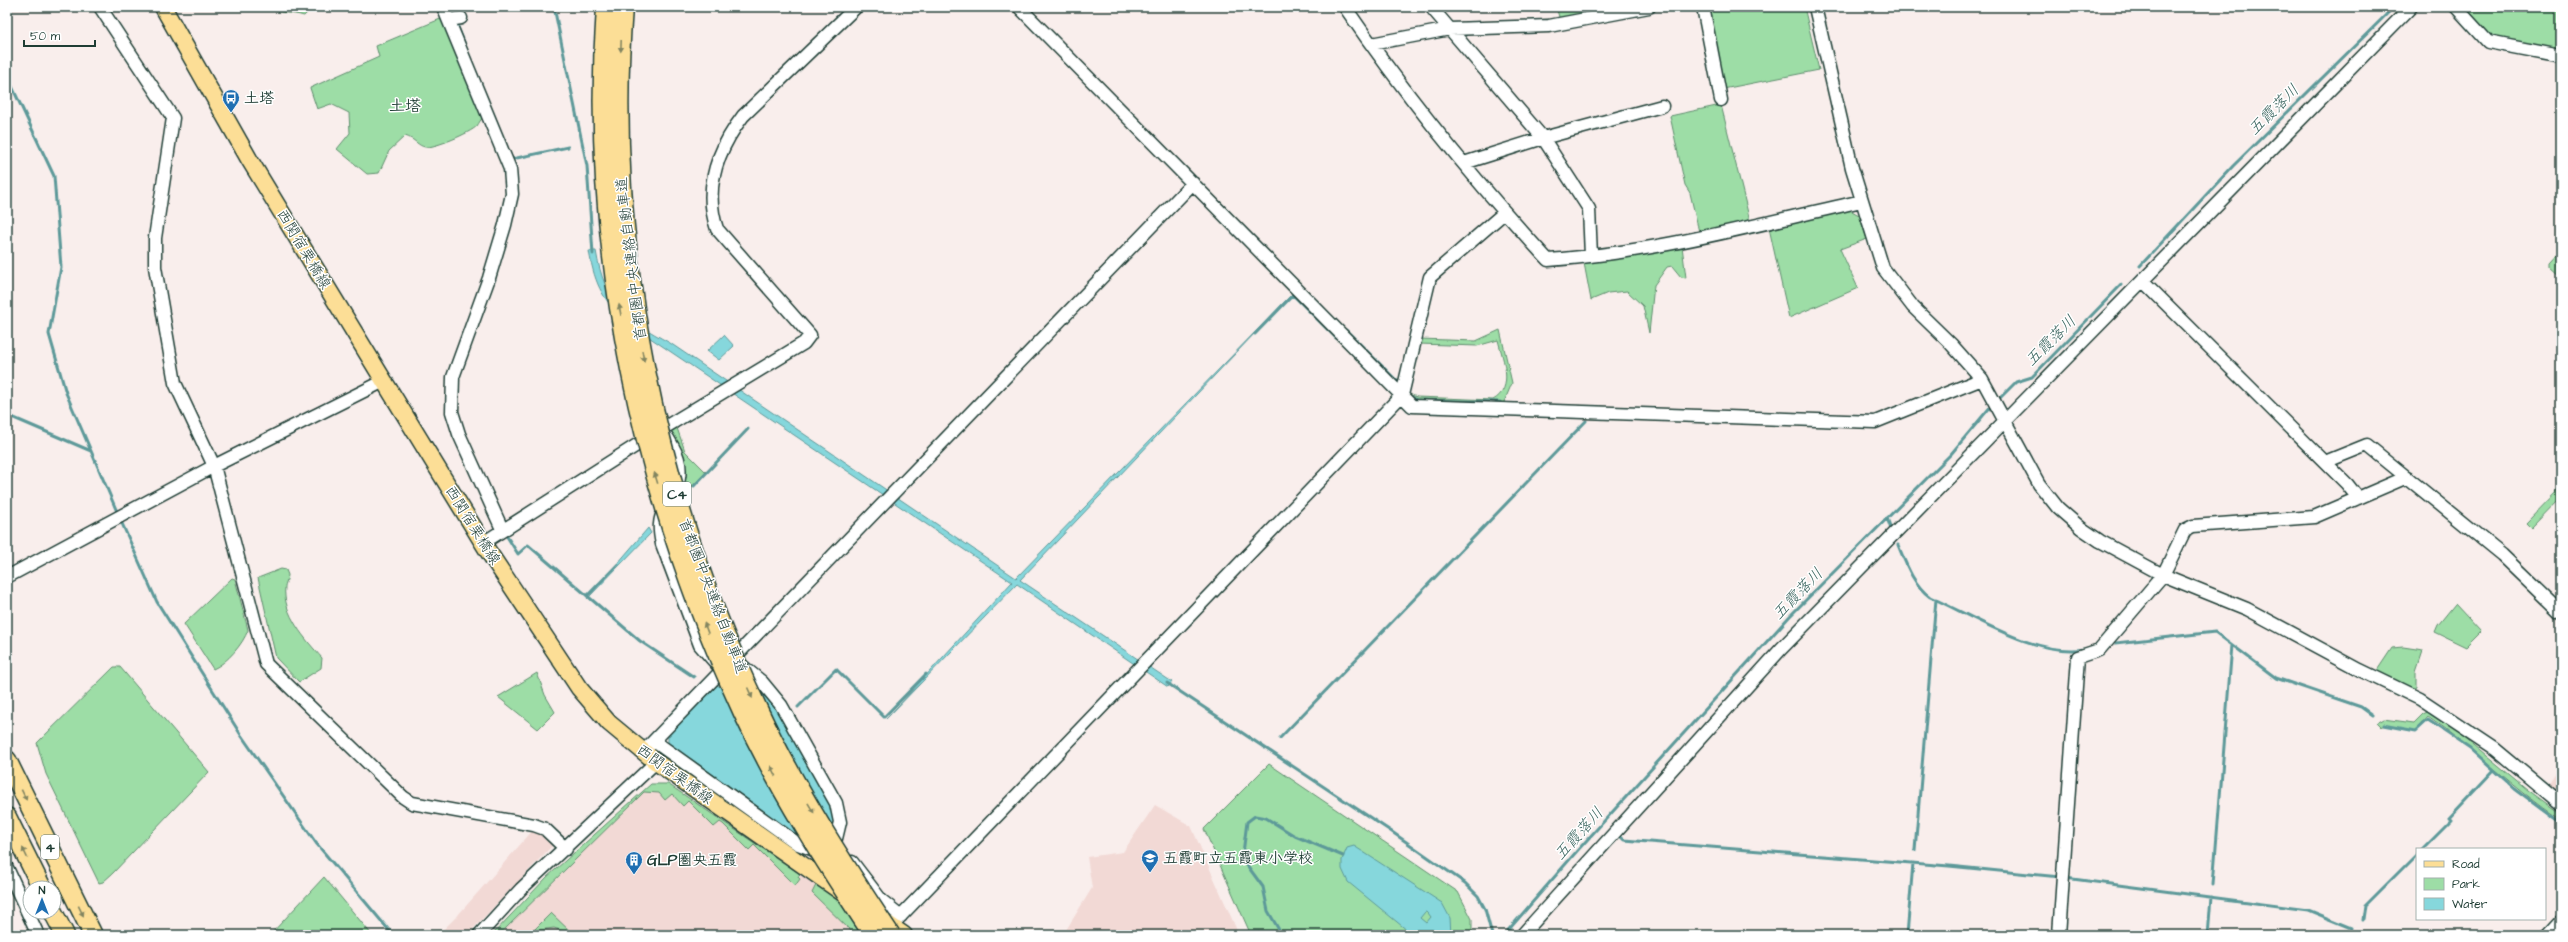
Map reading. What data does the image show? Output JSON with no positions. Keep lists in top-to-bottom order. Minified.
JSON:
{"streets":{"highway":["首都圏中央連絡自動車道","C4","4"],"main road":["西関宿栗橋線"]},"crossings":[["西関宿栗橋線","首都圏中央連絡自動車道"]],"districts":["土塔"],"water":["五霞落川"],"places":{"bus stop":["土塔"],"school or university":["五霞町立五霞東小学校"],"building":["GLP圏央五霞"]},"legend":["Road","Park","Water"],"scale_bar":"50 m","north":"top"}
